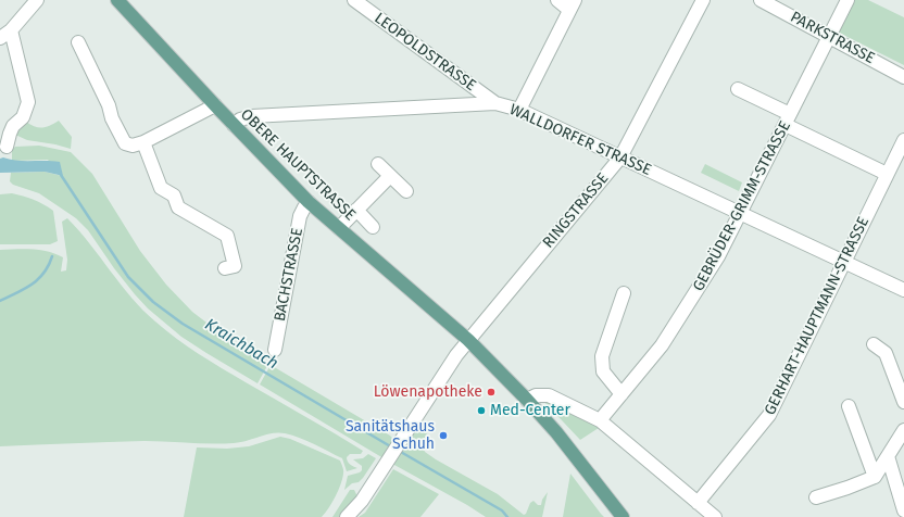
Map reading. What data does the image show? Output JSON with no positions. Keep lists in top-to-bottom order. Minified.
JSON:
{"streets":{"main road":["OBERE HAUPTSTRASSE"],"street":["PARKSTRASSE","LEOPOLDSTRASSE","WALLDORFER STRASSE","GEBRÜDER-GRIMM-STRASSE","RINGSTRASSE","BACHSTRASSE","GERHART-HAUPTMANN-STRASSE"]},"crossings":[["PARKSTRASSE","GEBRÜDER-GRIMM-STRASSE"],["LEOPOLDSTRASSE","WALLDORFER STRASSE"],["WALLDORFER STRASSE","OBERE HAUPTSTRASSE"],["WALLDORFER STRASSE","GEBRÜDER-GRIMM-STRASSE"],["WALLDORFER STRASSE","RINGSTRASSE"],["WALLDORFER STRASSE","GERHART-HAUPTMANN-STRASSE"],["OBERE HAUPTSTRASSE","RINGSTRASSE"],["OBERE HAUPTSTRASSE","BACHSTRASSE"]],"water":["Kraichbach"],"places":["Löwenapotheke","Med-Center","Sanitätshaus Schuh"]}
